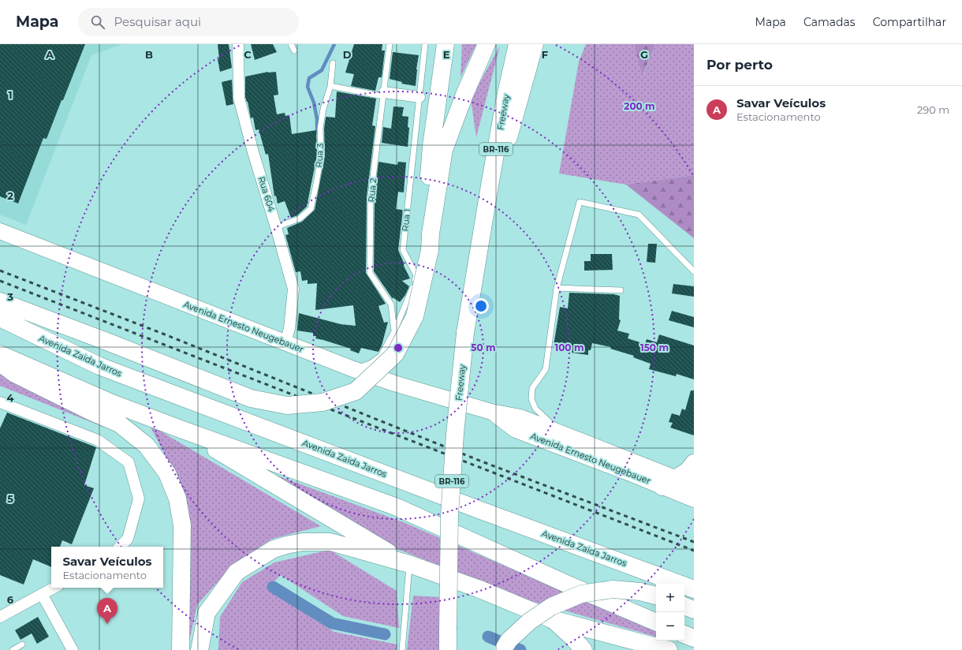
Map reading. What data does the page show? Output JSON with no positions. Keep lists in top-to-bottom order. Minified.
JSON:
{"streets":{"highway":["Freeway","BR-116","Avenida Zaida Jarros"],"main road":["Avenida Ernesto Neugebauer"],"street":["Rua 604"],"lane":["Rua 3","Rua 2","Rua 1"]},"crossings":[["Rua 3","Rua 604"],["Rua 2","Rua 1"],["Rua 604","Avenida Ernesto Neugebauer"],["Rua 1","Avenida Ernesto Neugebauer"]],"page":{"header":"Mapa","search":"Pesquisar aqui","nav":["Mapa","Camadas","Compartilhar"],"heading":"Por perto","list":[{"mark":"A","name":"Savar Veículos","note":"Estacionamento","value":"290 m"}],"popup":["Savar Veículos","Estacionamento"],"map_buttons":["+","−"],"pins":"A"},"grid":{"columns":["A","B","C","D","E","F","G"],"rows":["1","2","3","4","5","6"]},"rings":["200 m","50 m","100 m","150 m"]}
